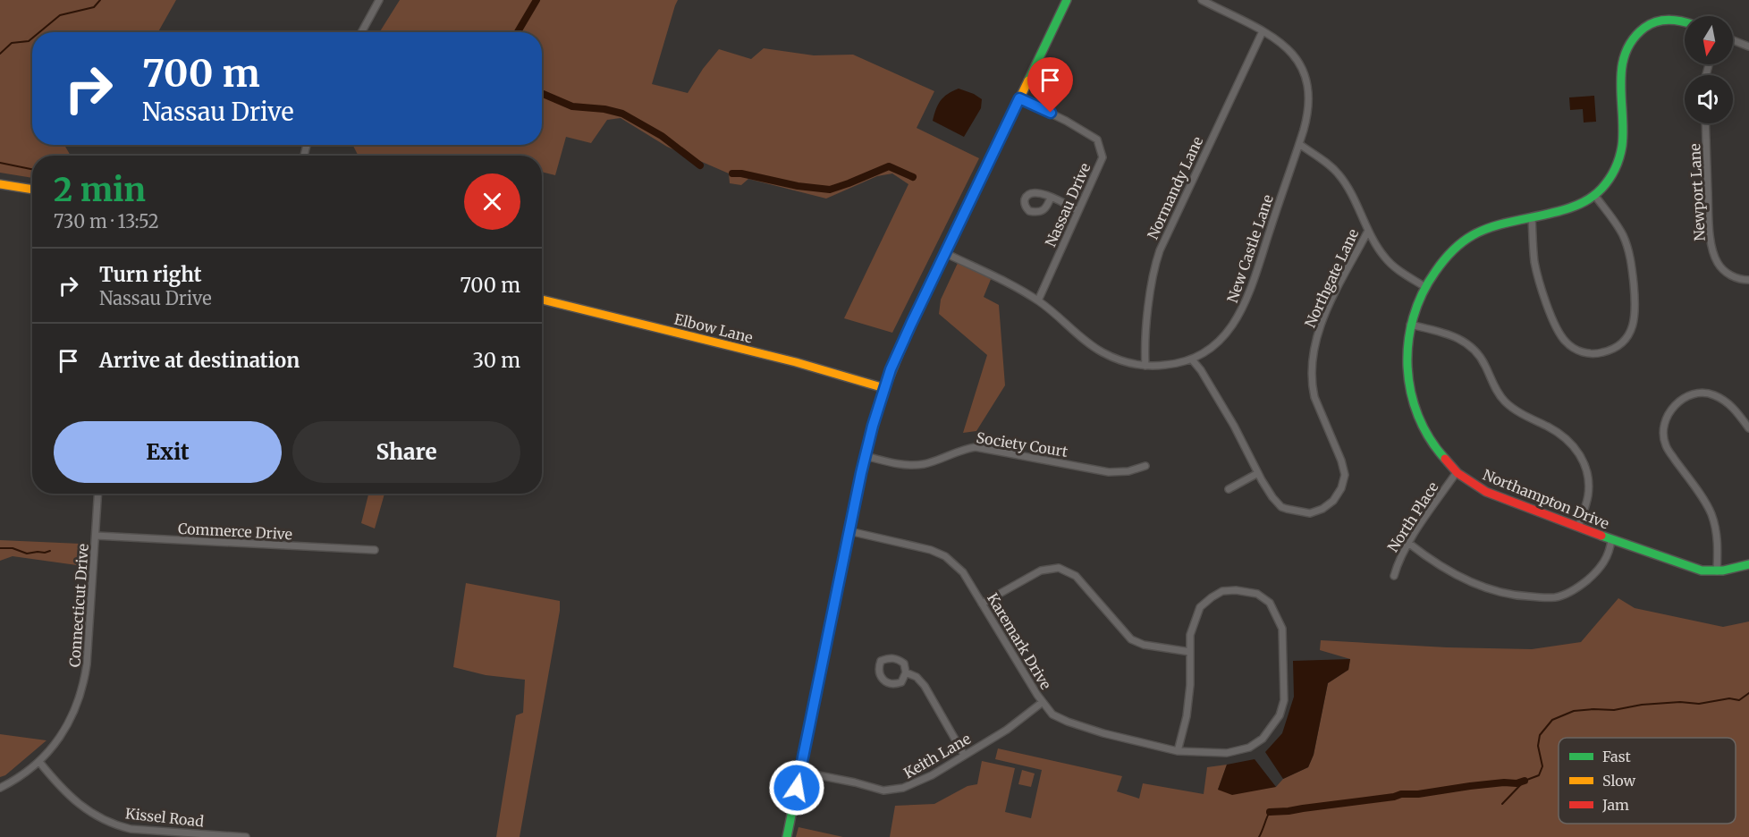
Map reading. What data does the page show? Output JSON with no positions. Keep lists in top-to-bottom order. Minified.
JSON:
{"streets":{"street":["Normandy Lane","Newport Lane","Nassau Drive","New Castle Lane","Northgate Lane","Elbow Lane","Society Court","Northampton Drive","North Place","Commerce Drive","Connecticut Drive","Karemark Drive","Keith Lane","Kissel Road"]},"crossings":[["Normandy Lane","New Castle Lane"],["Nassau Drive","New Castle Lane"],["New Castle Lane","Northgate Lane"],["Northampton Drive","North Place"],["Commerce Drive","Connecticut Drive"],["Connecticut Drive","Kissel Road"],["Karemark Drive","Keith Lane"]],"legend":["Fast","Slow","Jam"],"north":"bottom","page":{"turn":["700 m","Nassau Drive"],"heading":["2 min","730 m · 13:52"],"list":[{"name":"Turn right","note":"Nassau Drive","value":"700 m"},{"name":"Arrive at destination","value":"30 m"}],"buttons":["Exit","Share"]}}
